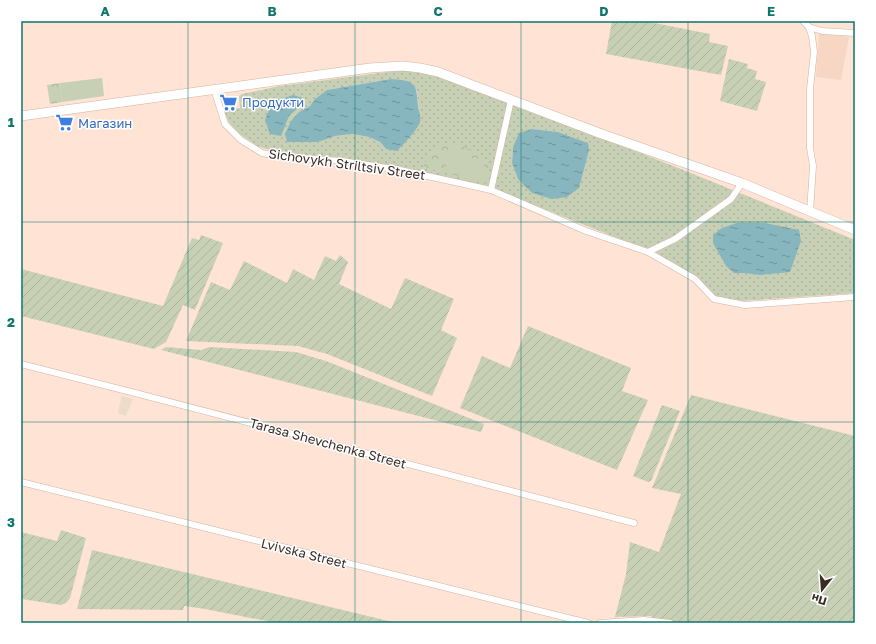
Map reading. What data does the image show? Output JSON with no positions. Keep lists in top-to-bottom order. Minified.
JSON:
{"streets":{"street":["Sichovykh Striltsiv Street","Tarasa Shevchenka Street","Lvivska Street"]},"places":{"supermarket":["Продукти","Магазин"]},"north":"bottom","grid":{"columns":["A","B","C","D","E"],"rows":["1","2","3"]}}
